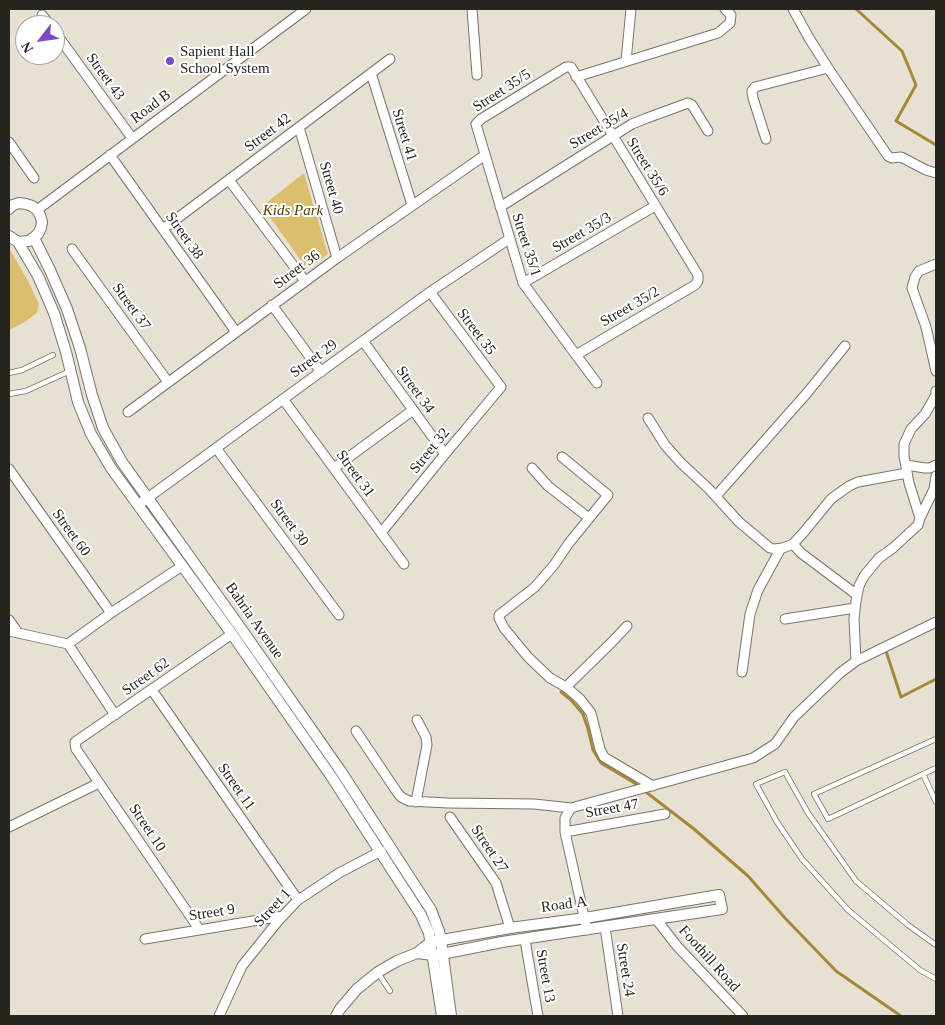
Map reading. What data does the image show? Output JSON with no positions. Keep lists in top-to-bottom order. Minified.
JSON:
{"streets":{"street":["Street 43","Street 35/5","Road B","Street 35/4","Street 42","Street 41","Street 35/6","Street 40","Street 35/3","Street 38","Street 35/1","Street 36","Street 37","Street 35/2","Street 35","Street 29","Street 34","Street 32","Street 31","Street 30","Street 60","Bahria Avenue","Street 62","Street 11","Street 47","Street 10","Street 27","Road A","Street 1","Street 9","Foothill Road","Street 24","Street 13"]},"crossings":[["Street 43","Road B"],["Street 35/5","Street 35/6"],["Street 35/5","Street 35/1"],["Street 35/5","Street 36"],["Road B","Street 38"],["Street 35/4","Street 35/6"],["Street 35/4","Street 35/1"],["Street 42","Street 41"],["Street 42","Street 40"],["Street 42","Street 38"],["Street 41","Street 36"],["Street 35/6","Street 35/3"],["Street 35/6","Street 35/2"],["Street 40","Street 36"],["Street 35/3","Street 35/1"],["Street 38","Street 36"],["Street 35/1","Street 36"],["Street 35/1","Street 35/2"],["Street 35/1","Street 29"],["Street 36","Street 37"],["Street 35","Street 29"],["Street 35","Street 32"],["Street 29","Street 34"],["Street 29","Street 31"],["Street 29","Street 30"],["Street 29","Bahria Avenue"],["Street 34","Street 32"],["Street 32","Street 31"],["Bahria Avenue","Street 62"],["Bahria Avenue","Road A"],["Bahria Avenue","Street 1"],["Street 62","Street 11"],["Street 62","Street 10"],["Street 11","Street 1"],["Street 10","Street 9"],["Street 27","Road A"],["Road A","Foothill Road"],["Road A","Street 24"],["Road A","Street 13"],["Street 1","Street 9"]],"parks":["Kids Park"],"places":["Sapient Hall School System"],"north":"bottom left"}
